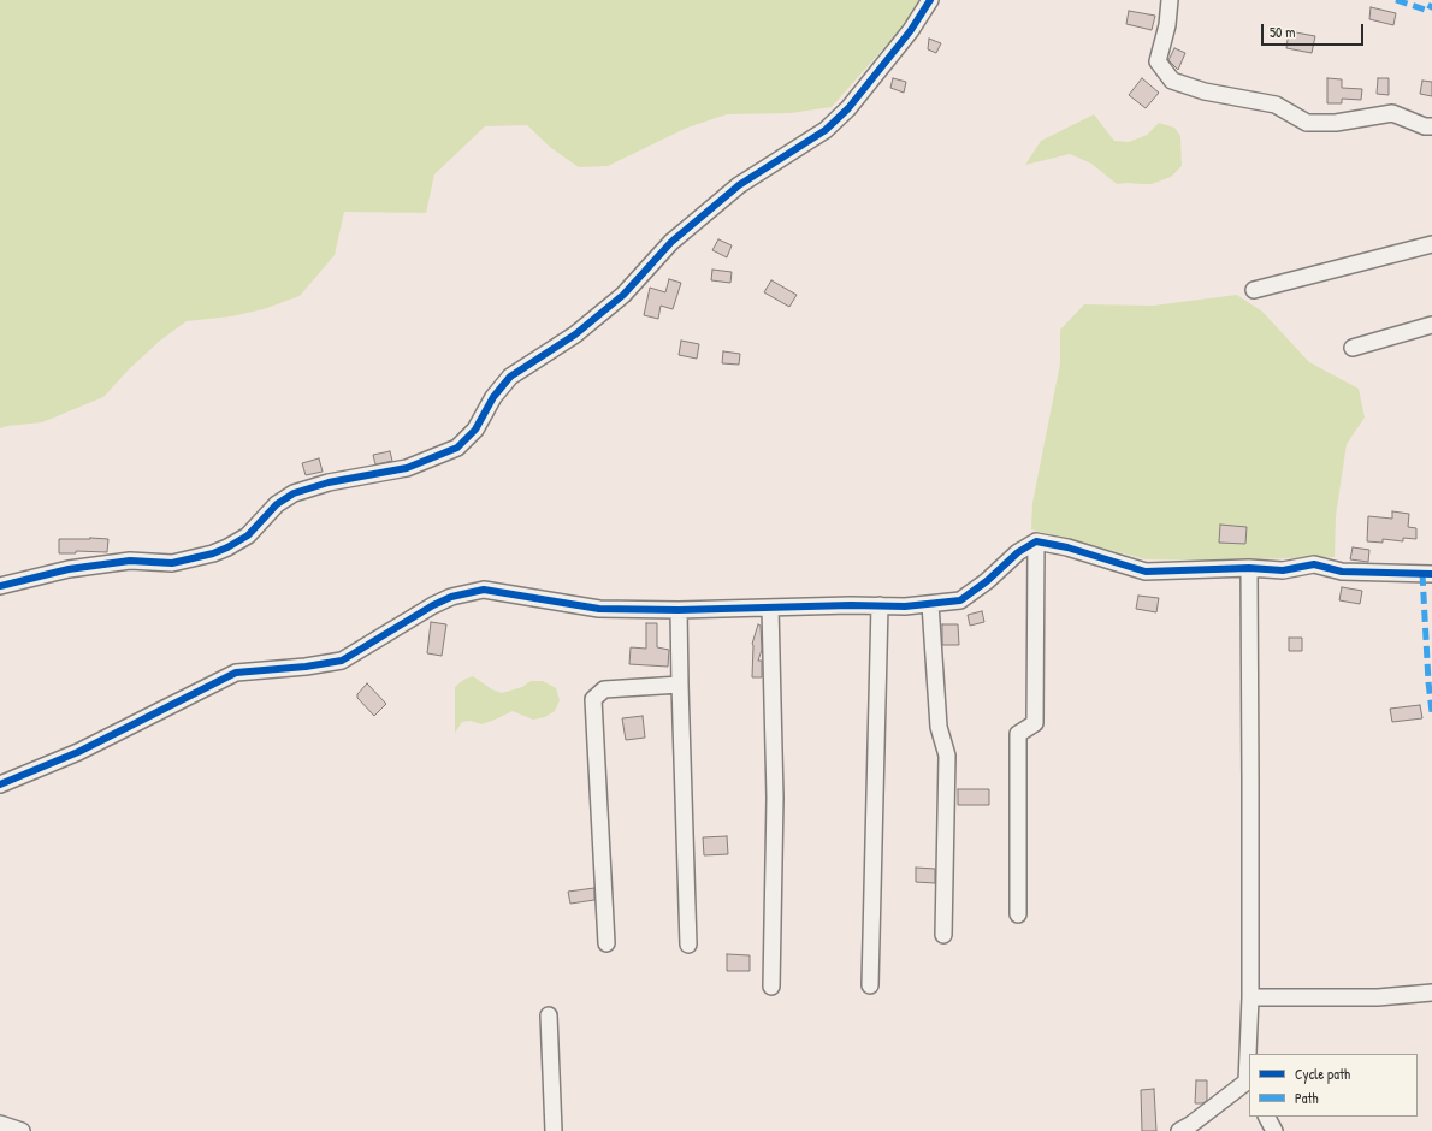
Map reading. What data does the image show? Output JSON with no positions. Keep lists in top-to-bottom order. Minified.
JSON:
{"legend":["Cycle path","Path"],"scale_bar":"50 m"}
